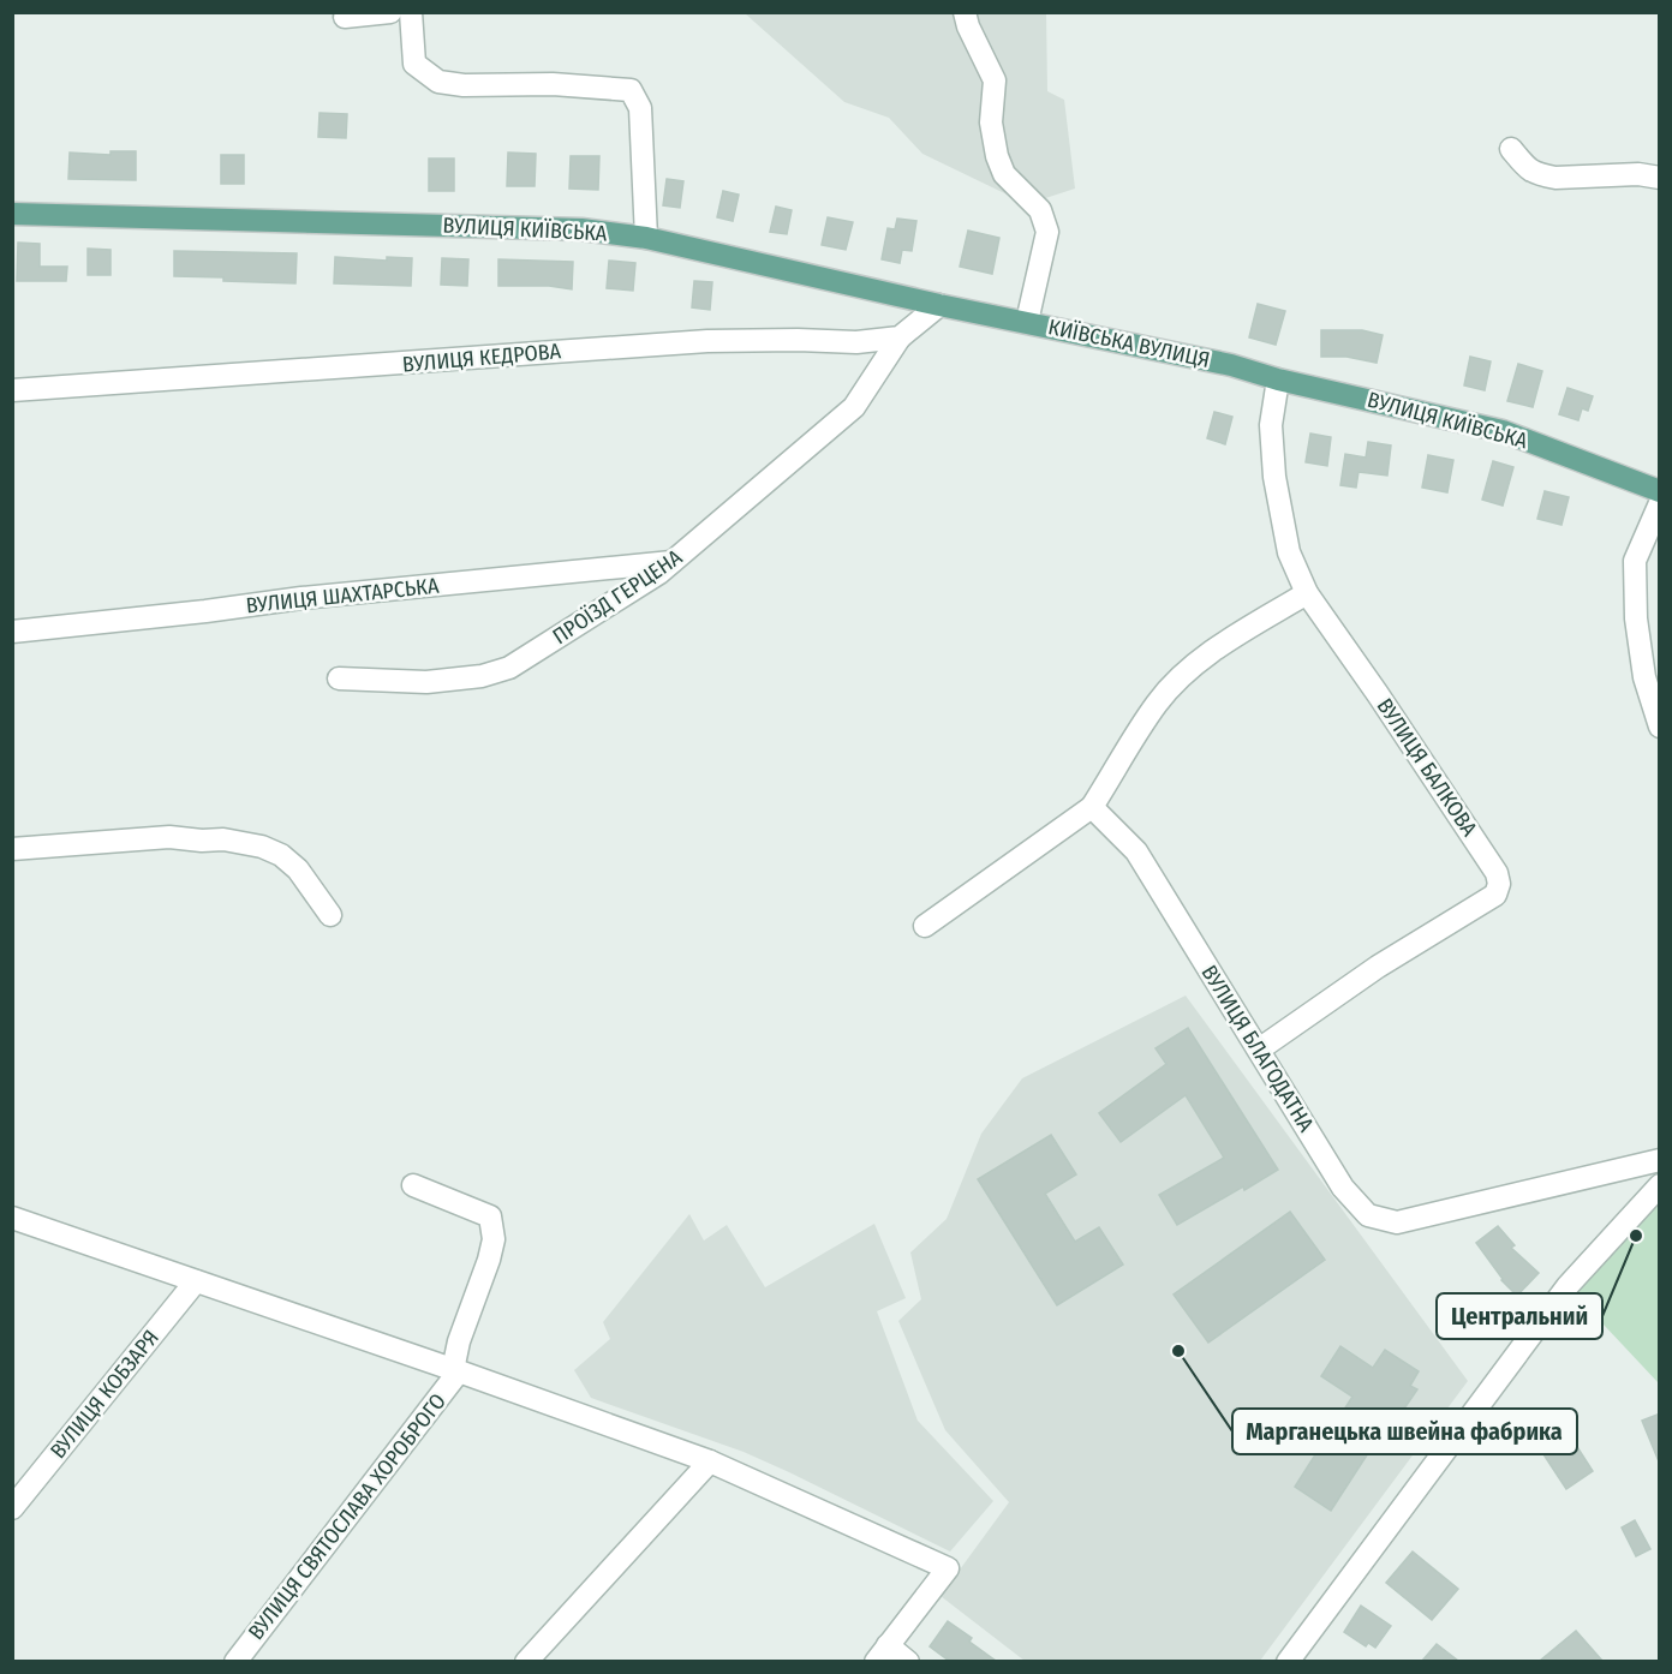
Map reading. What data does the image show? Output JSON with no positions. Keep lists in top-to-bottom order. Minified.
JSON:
{"streets":{"main road":["ВУЛИЦЯ КИЇВСЬКА","КИЇВСЬКА ВУЛИЦЯ"],"street":["ВУЛИЦЯ КЕДРОВА","ВУЛИЦЯ ШАХТАРСЬКА","ПРОЇЗД ГЕРЦЕНА","ВУЛИЦЯ БАЛКОВА","ВУЛИЦЯ БЛАГОДАТНА","ВУЛИЦЯ КОБЗАРЯ","ВУЛИЦЯ СВЯТОСЛАВА ХОРОБРОГО"]},"crossings":[["ВУЛИЦЯ КИЇВСЬКА","КИЇВСЬКА ВУЛИЦЯ"],["ВУЛИЦЯ КИЇВСЬКА","ВУЛИЦЯ БАЛКОВА"],["ВУЛИЦЯ КЕДРОВА","ПРОЇЗД ГЕРЦЕНА"],["ВУЛИЦЯ ШАХТАРСЬКА","ПРОЇЗД ГЕРЦЕНА"],["ВУЛИЦЯ БАЛКОВА","ВУЛИЦЯ БЛАГОДАТНА"]],"places":["Центральний","Марганецька швейна фабрика"]}
